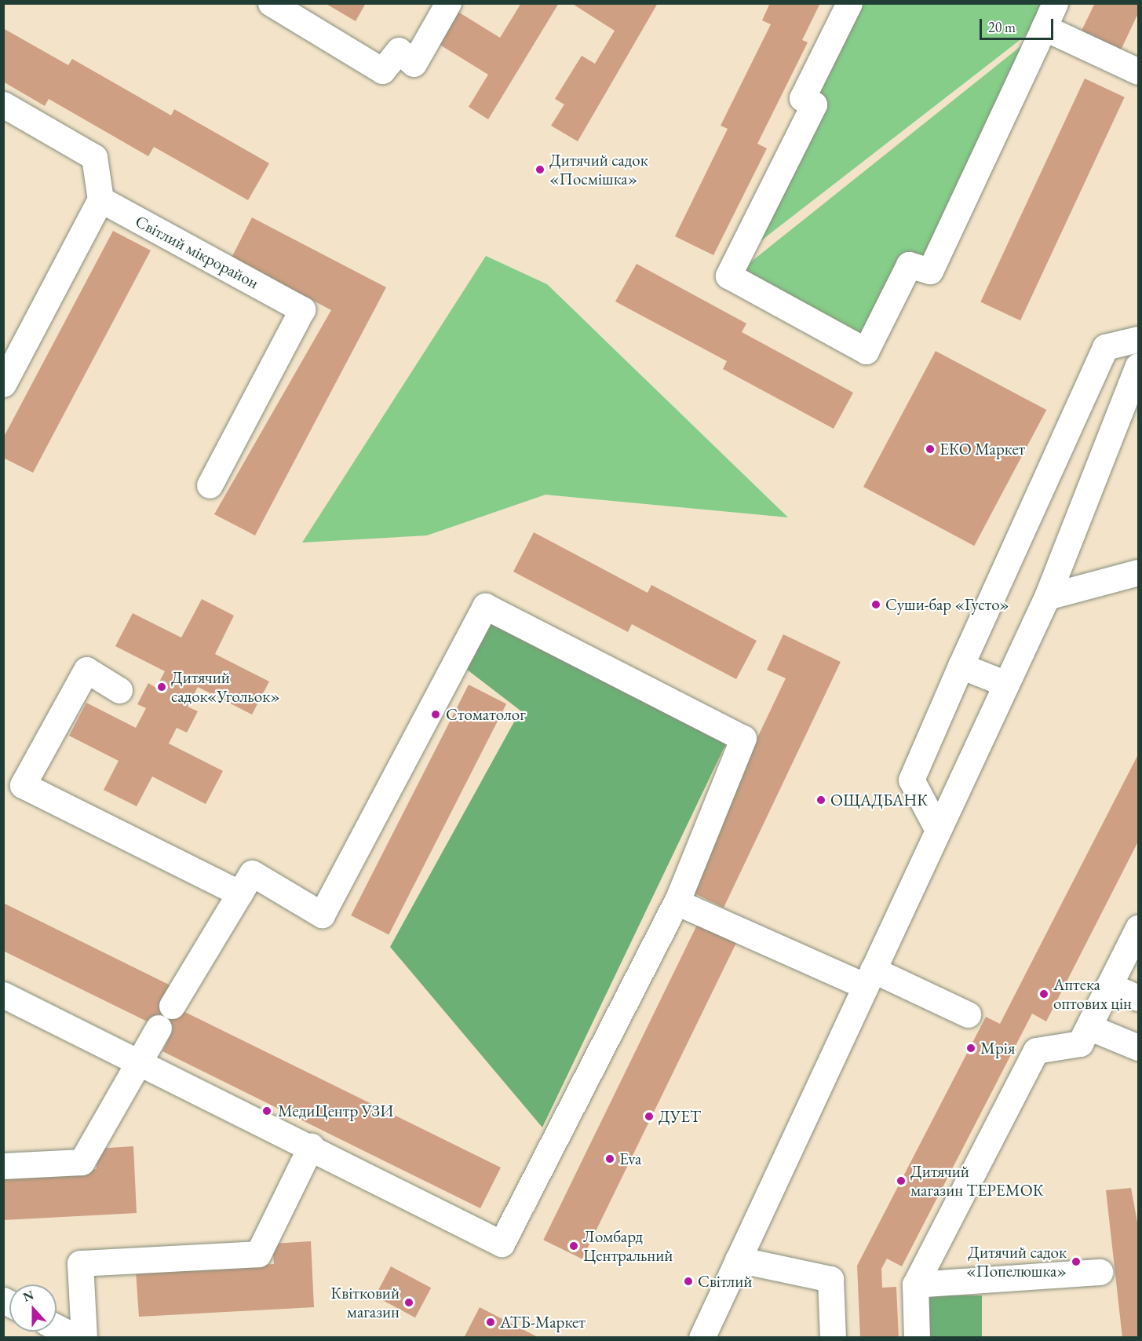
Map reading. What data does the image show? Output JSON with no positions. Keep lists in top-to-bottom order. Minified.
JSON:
{"streets":{"street":["Світлий мікрорайон"]},"places":["Дитячий садок «Посмішка»","ЕКО Маркет","Суши-бар «Густо»","Дитячий садок«Угольок»","Стоматолог","ОЩАДБАНК","Аптека оптових цін","Мрія","МедиЦентр УЗИ","ДУЕТ","Eva","Дитячий магазин ТЕРЕМОК","Ломбард Центральний","Дитячий садок «Попелюшка»","Світлий","Квітковий магазин","АТБ-Маркет"],"scale_bar":"20 m","north":"top"}
